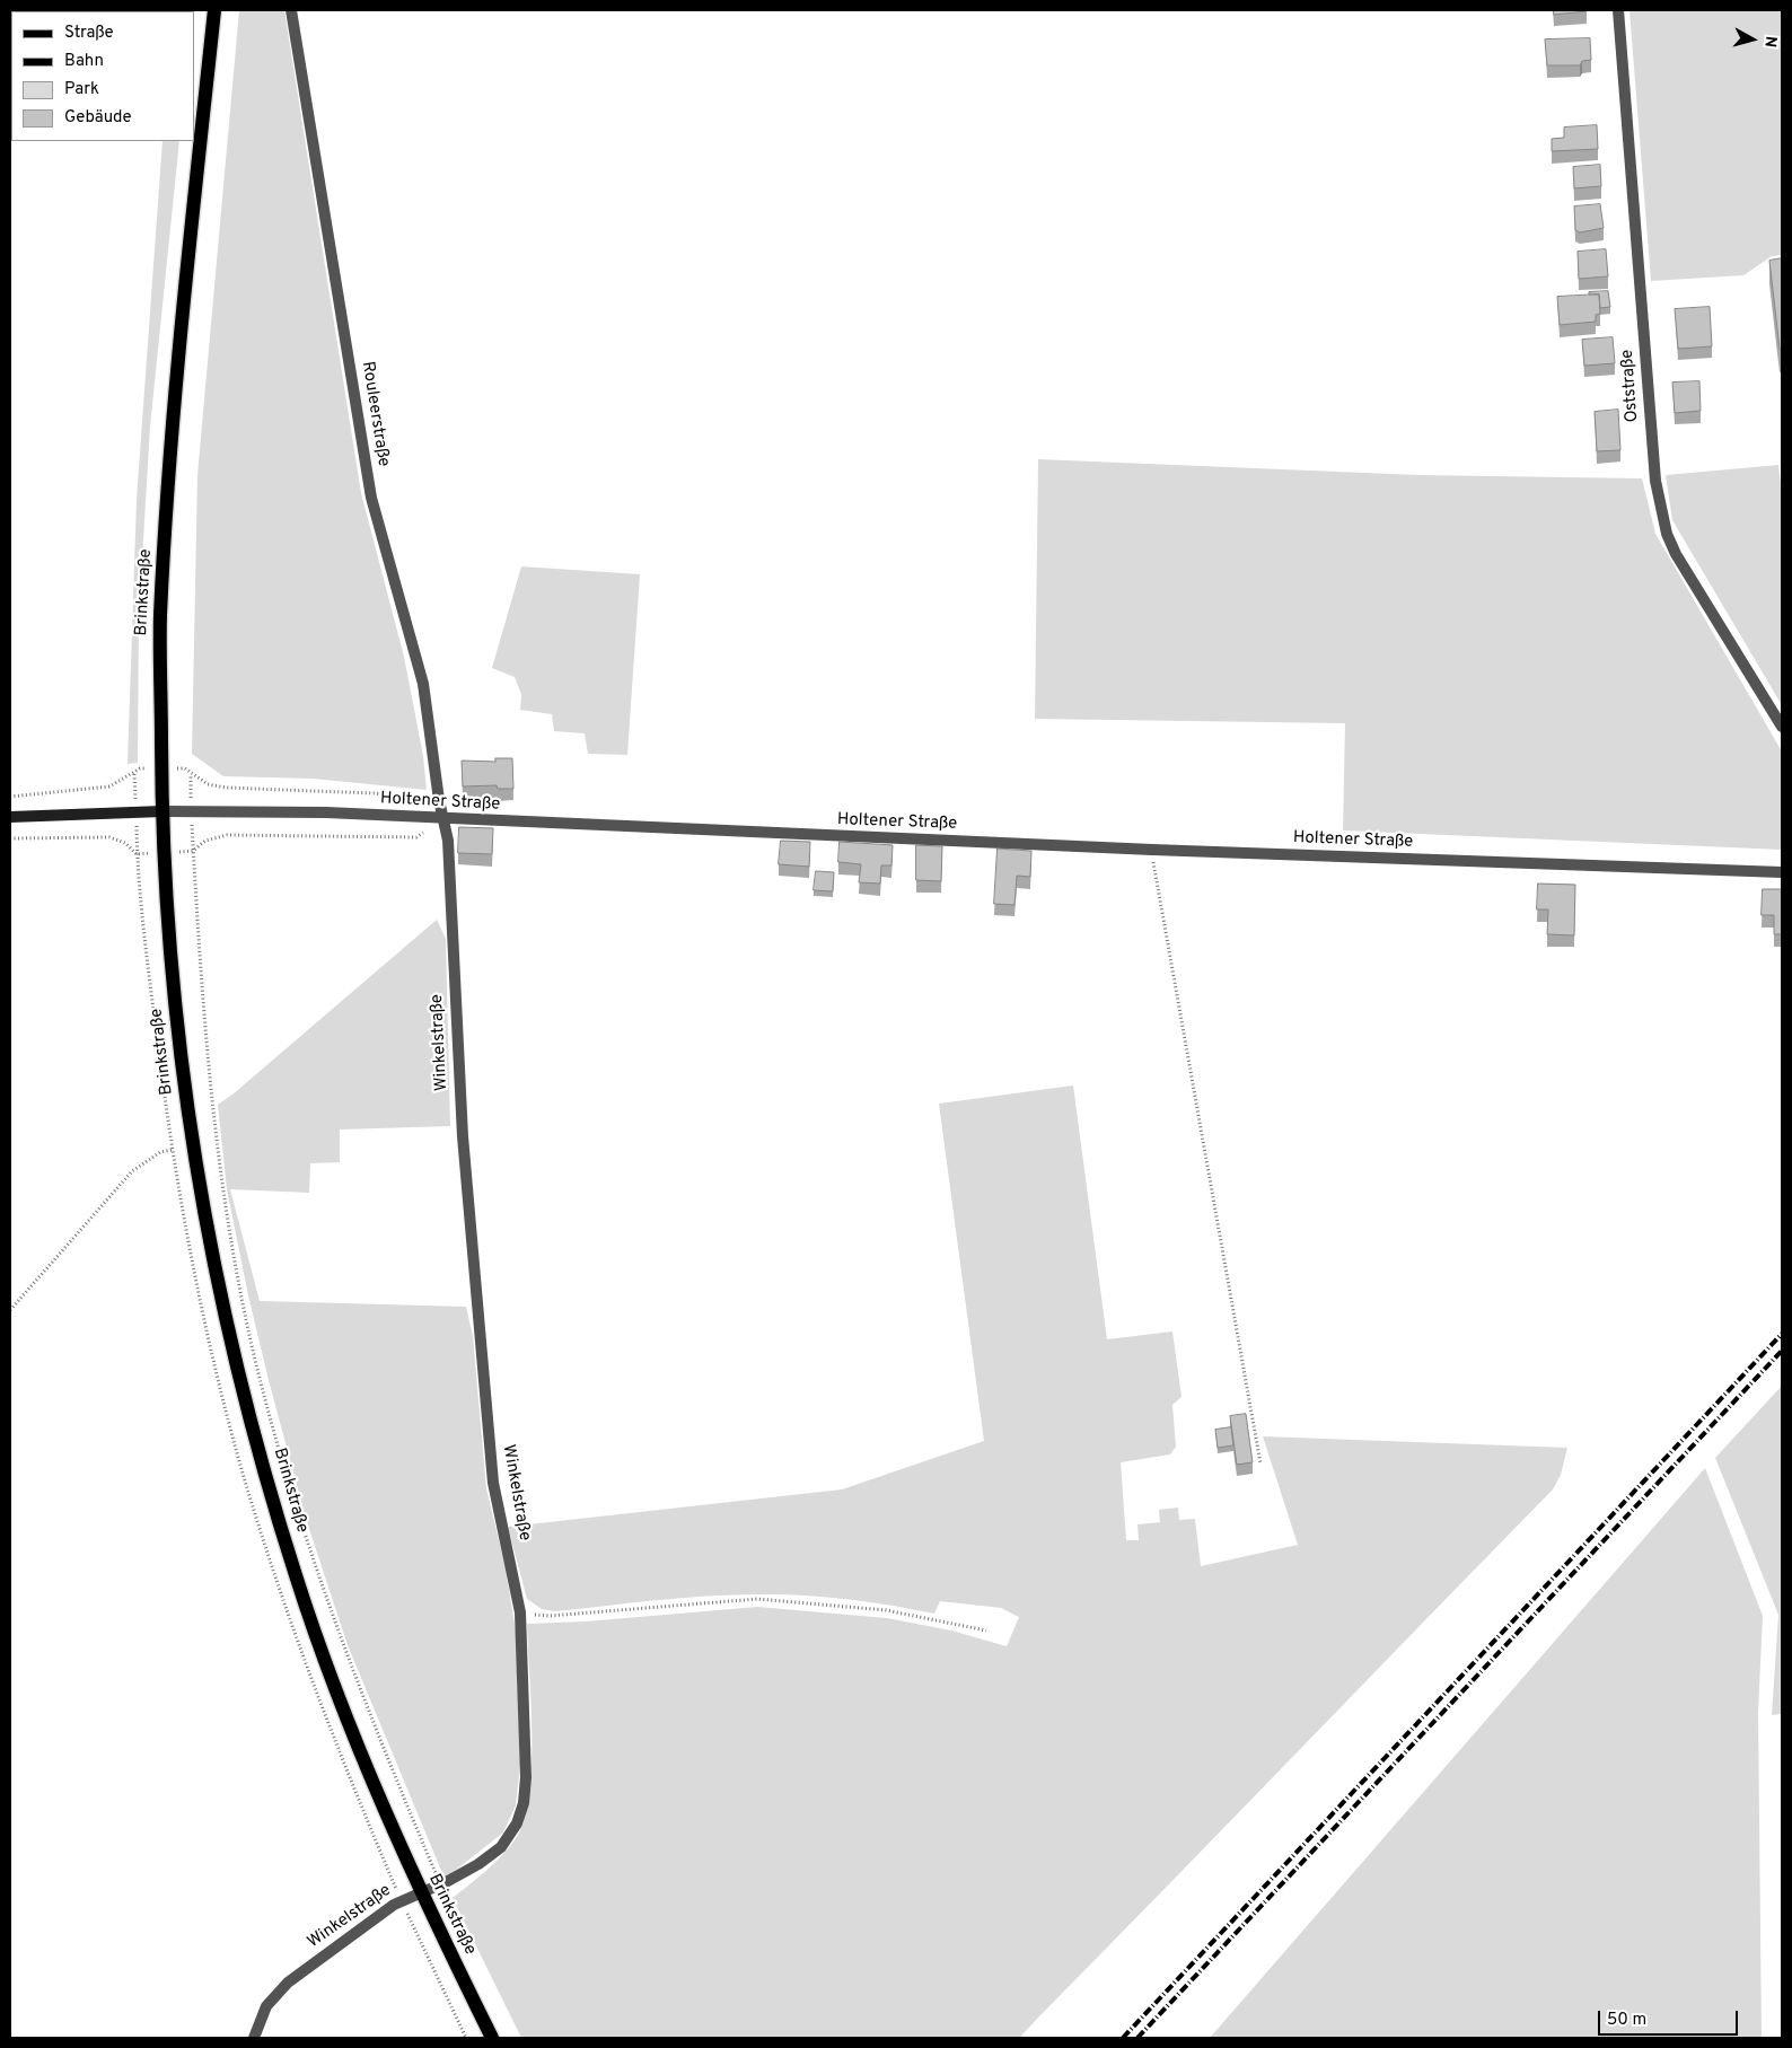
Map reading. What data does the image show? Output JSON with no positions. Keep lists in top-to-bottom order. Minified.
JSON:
{"streets":{"main road":["Brinkstraße","Holtener Straße"],"street":["Oststraße","Rouleerstraße","Winkelstraße"]},"crossings":[["Rouleerstraße","Holtener Straße"],["Rouleerstraße","Winkelstraße"],["Brinkstraße","Holtener Straße"],["Brinkstraße","Winkelstraße"],["Holtener Straße","Winkelstraße"]],"legend":["Straße","Bahn","Park","Gebäude"],"scale_bar":"50 m","north":"right"}
